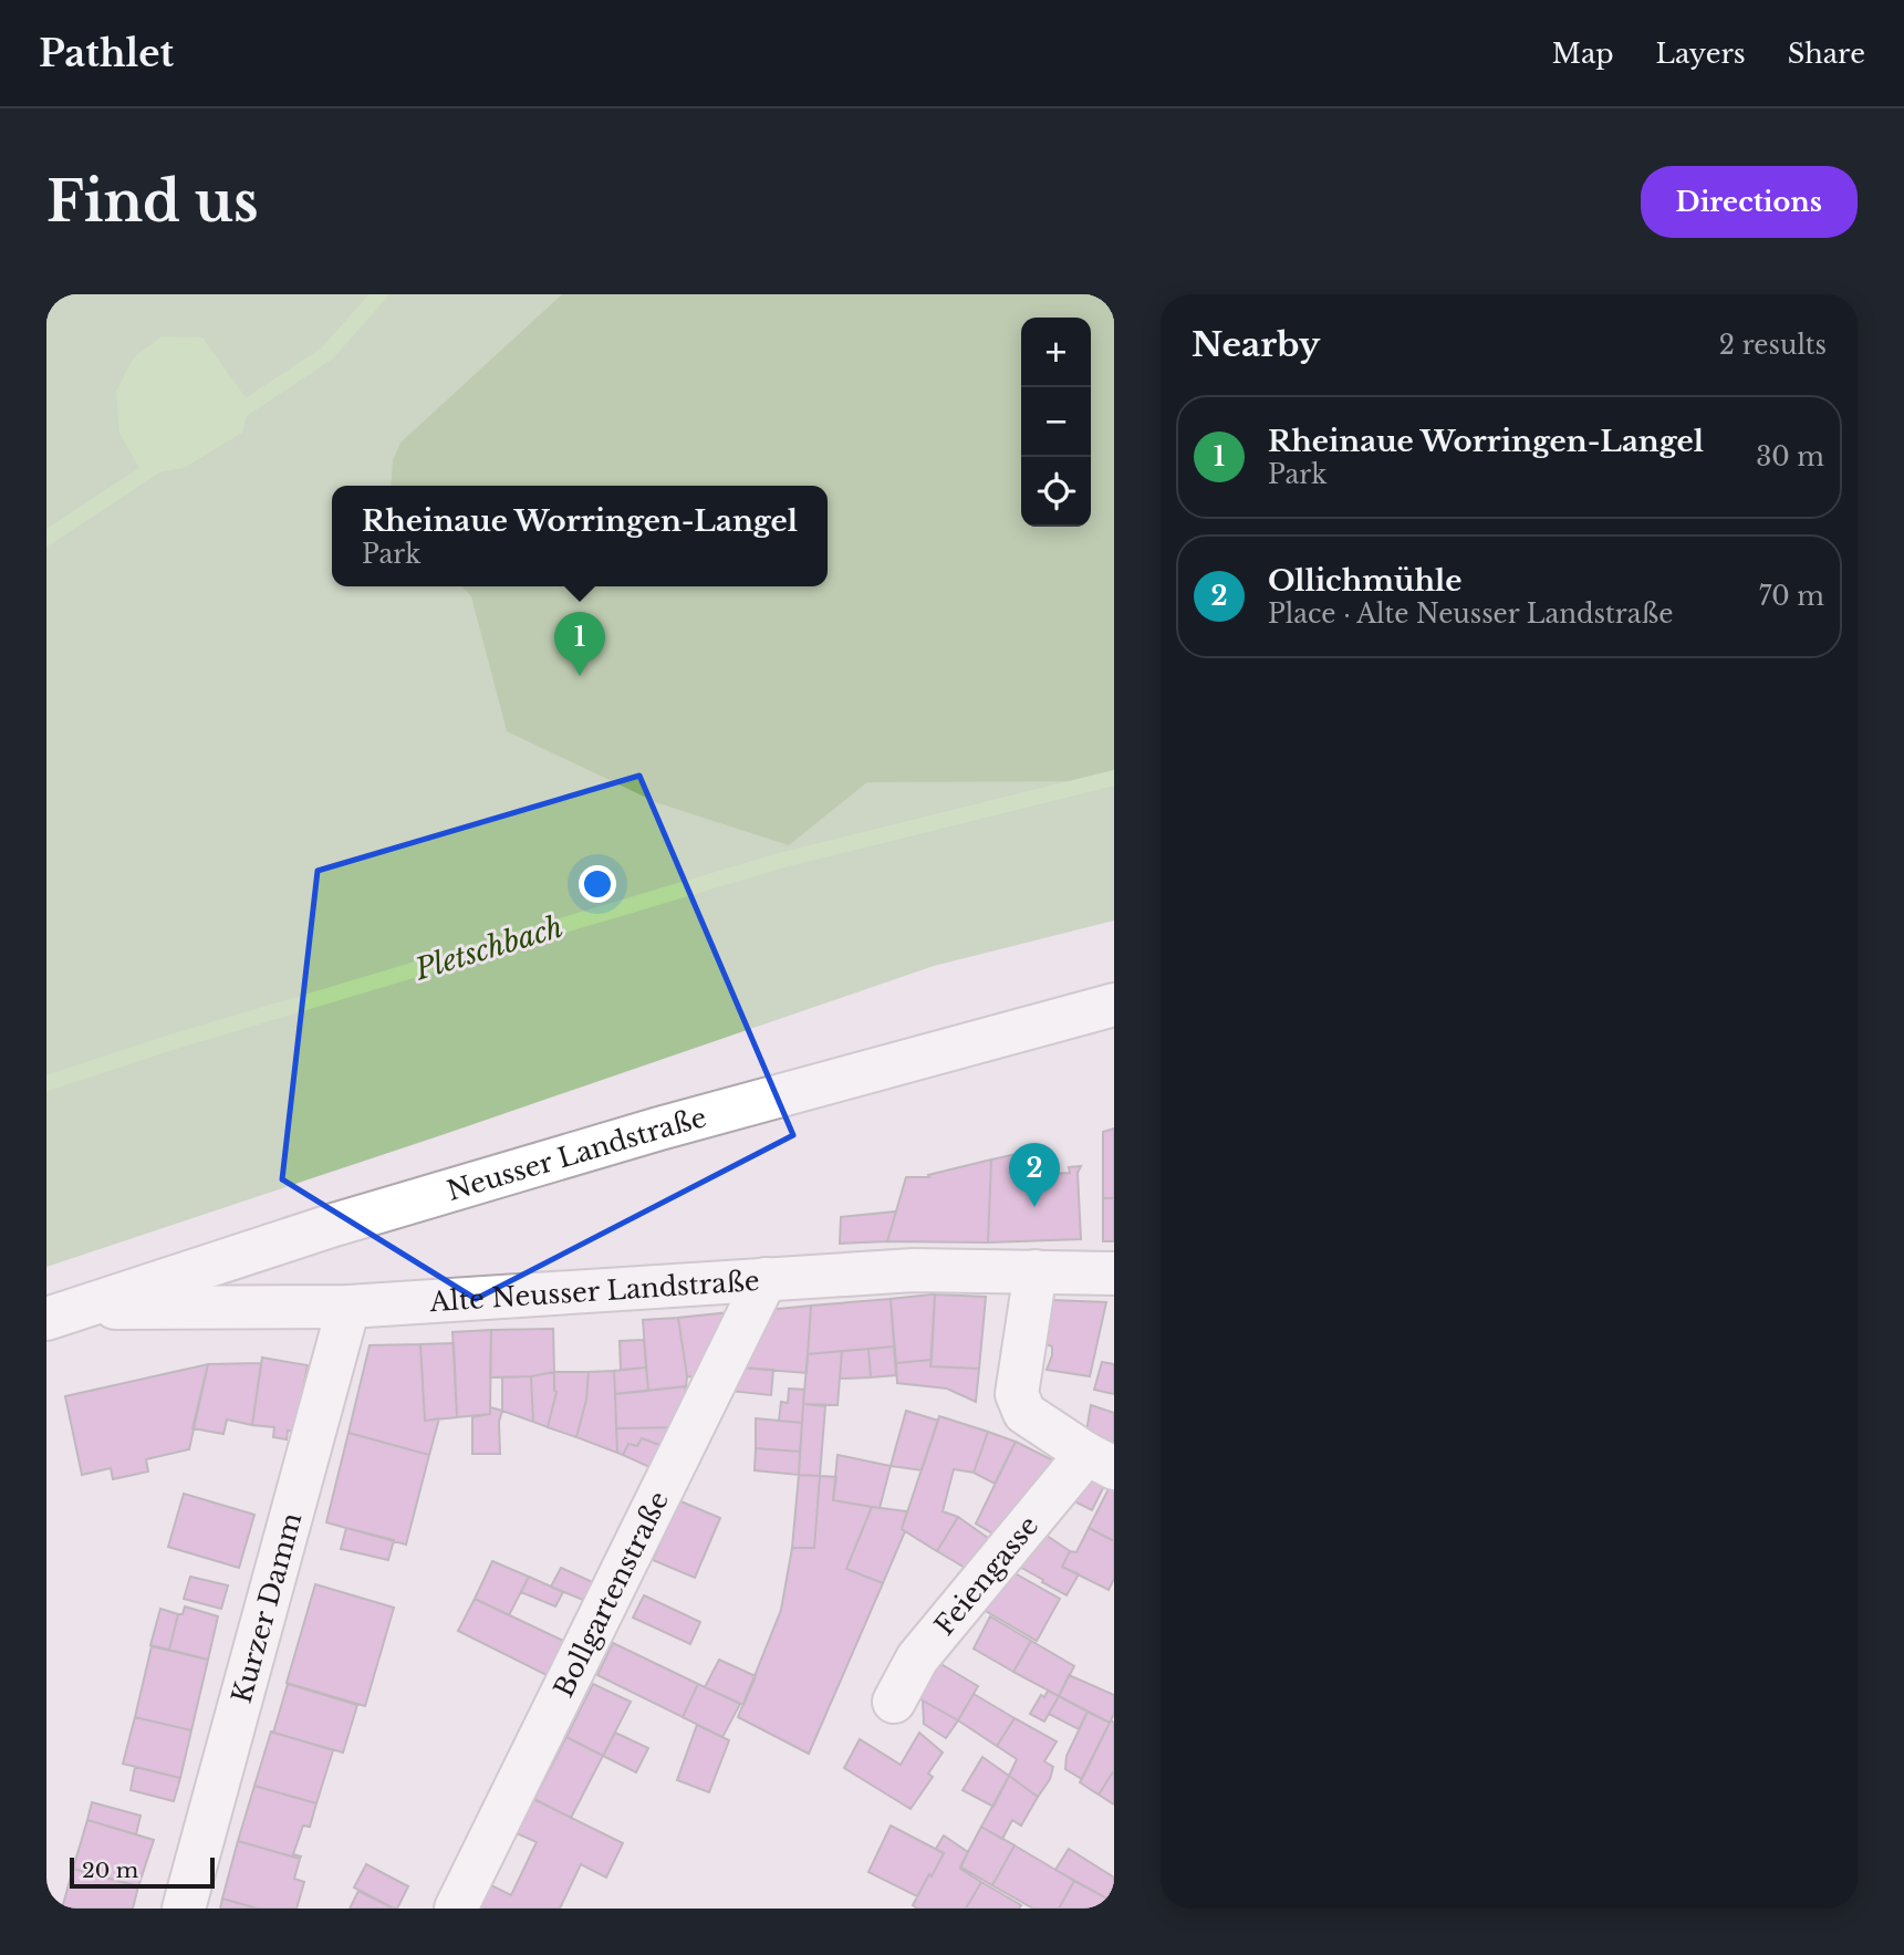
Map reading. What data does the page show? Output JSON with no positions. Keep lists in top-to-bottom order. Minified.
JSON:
{"streets":{"main road":["Neusser Landstraße","Alte Neusser Landstraße","Feiengasse","Bollgartenstraße","Kurzer Damm"]},"crossings":[["Neusser Landstraße","Alte Neusser Landstraße"],["Alte Neusser Landstraße","Bollgartenstraße"],["Alte Neusser Landstraße","Kurzer Damm"]],"water":["Pletschbach"],"scale_bar":"20 m","page":{"header":"Pathlet","nav":["Map","Layers","Share"],"buttons":"Directions","title":"Find us","heading":["Nearby","2 results"],"map_buttons":["+","−"],"list":[{"mark":"1","name":"Rheinaue Worringen-Langel","note":"Park","value":"30 m"},{"mark":"2","name":"Ollichmühle","note":"Place · Alte Neusser Landstraße","value":"70 m"}],"popup":["Rheinaue Worringen-Langel","Park"],"pins":["1","2"],"scale":"20 m"}}
